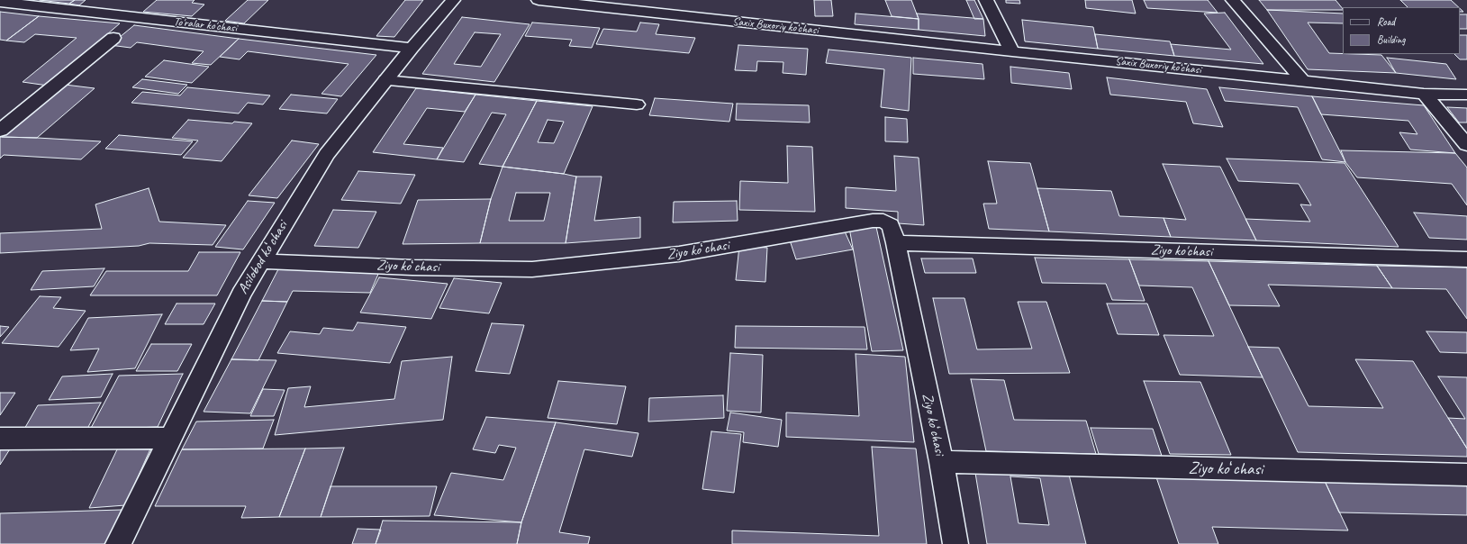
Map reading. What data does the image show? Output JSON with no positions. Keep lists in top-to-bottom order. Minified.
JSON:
{"streets":{"street":["To'ralar ko'chasi","Saxix Buxoriy ko‘chasi","Ziyo koʻchasi","Ziyo ko'chasi","Asilobod koʻchasi"]},"crossings":[["To'ralar ko'chasi","Asilobod koʻchasi"],["Ziyo koʻchasi","Ziyo ko'chasi"],["Ziyo koʻchasi","Asilobod koʻchasi"]],"legend":["Road","Building"]}
